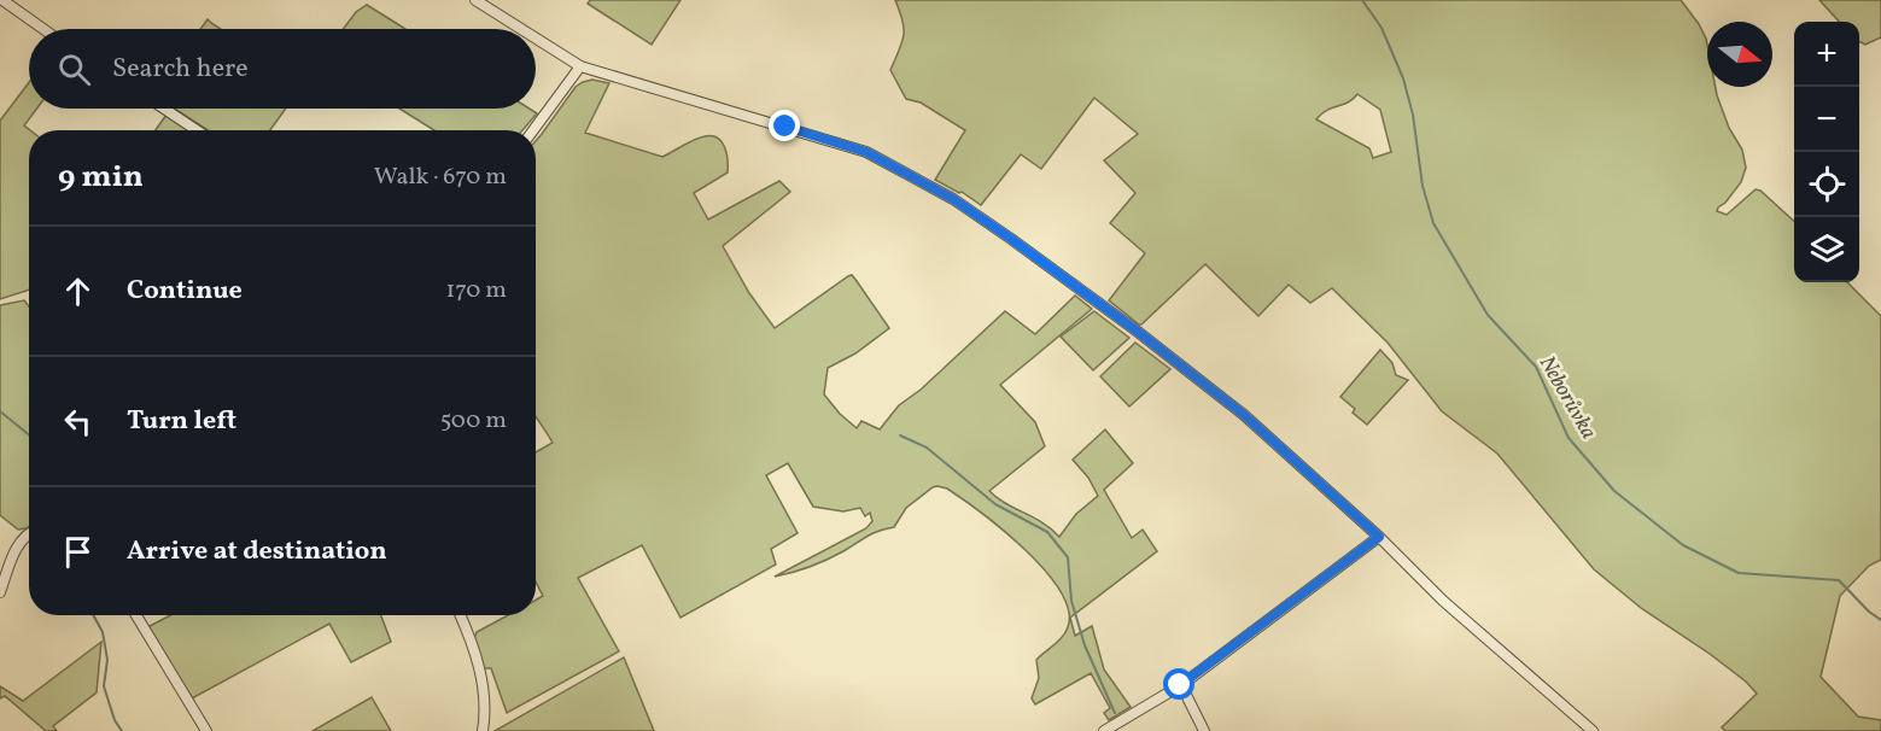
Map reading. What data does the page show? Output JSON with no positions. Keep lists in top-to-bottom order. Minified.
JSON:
{"water":["Neborůvka"],"north":"right","page":{"map_buttons":["+","−"],"search":"Search here","heading":["9 min","Walk · 670 m"],"list":[["Continue","170 m"],["Turn left","500 m"],"Arrive at destination"]}}
